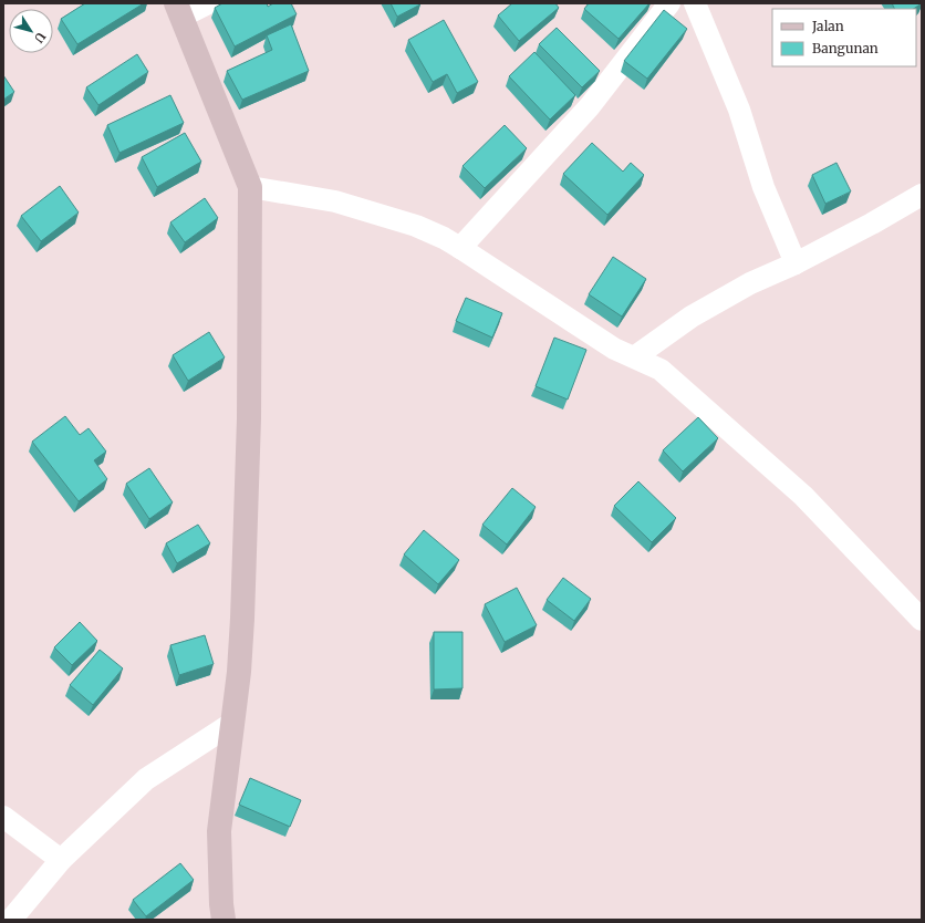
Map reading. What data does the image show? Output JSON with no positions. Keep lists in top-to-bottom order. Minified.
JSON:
{"legend":["Jalan","Bangunan"],"north":"bottom right"}
